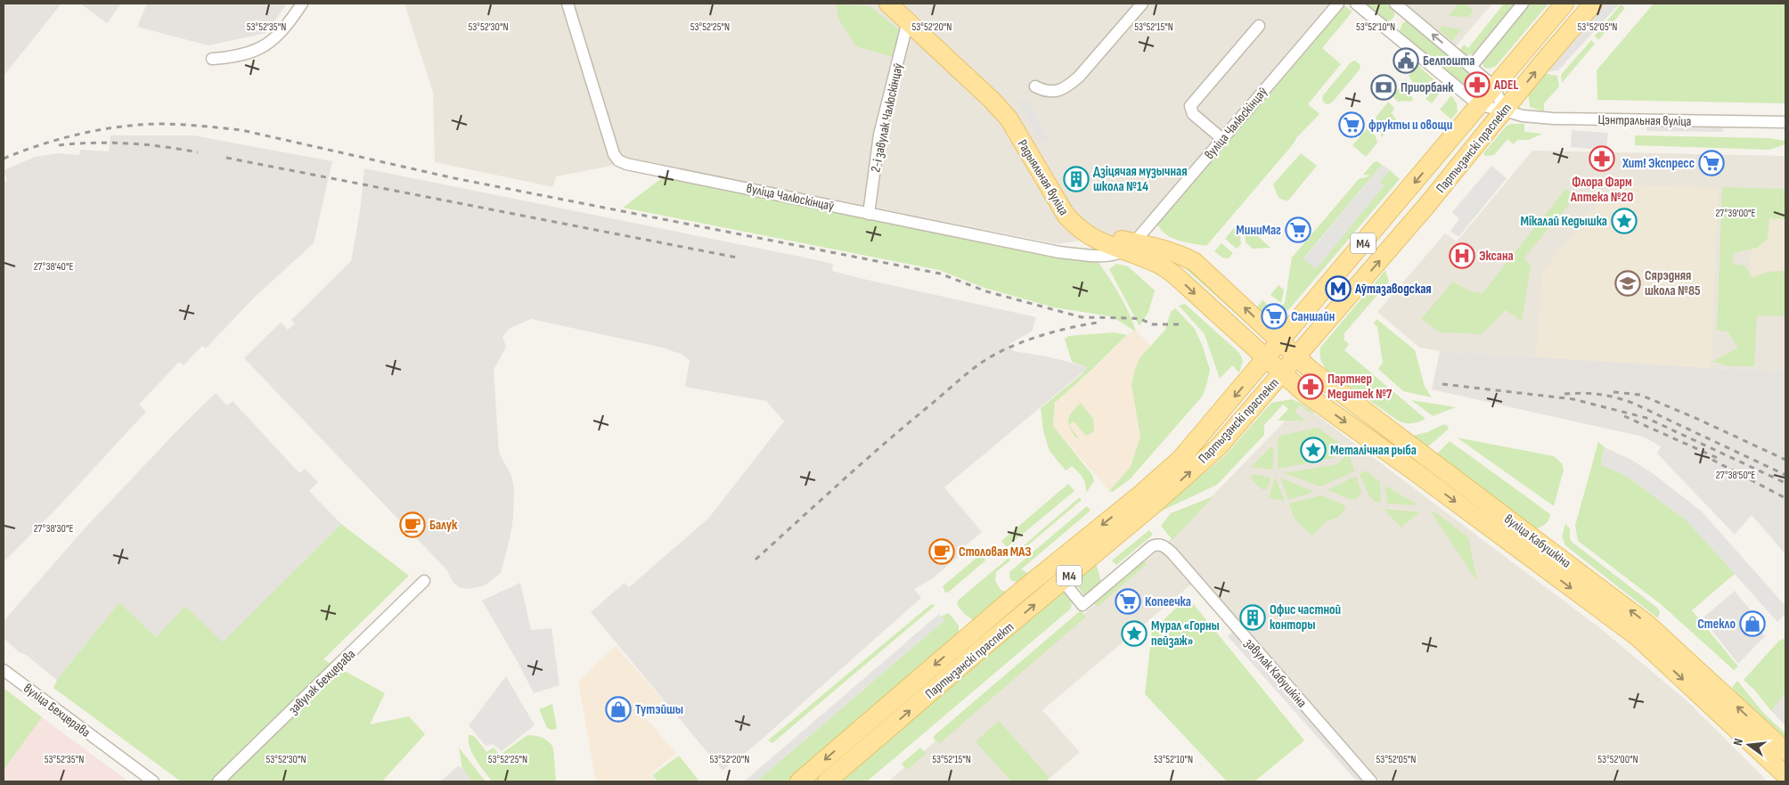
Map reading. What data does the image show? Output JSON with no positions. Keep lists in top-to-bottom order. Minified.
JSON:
{"streets":{"main road":["Партызанскі праспект","Радыяльная вуліца","М4","вуліца Кабушкіна"],"street":["2-і завулак Чалюскінцаў","Цэнтральная вуліца","вуліца Чалюскінцаў","завулак Кабушкіна","завулак Бехцерава","вуліца Бехцерава"]},"crossings":[["2-і завулак Чалюскінцаў","вуліца Чалюскінцаў"],["2-і завулак Чалюскінцаў","Радыяльная вуліца"],["Цэнтральная вуліца","Партызанскі праспект"],["вуліца Чалюскінцаў","Радыяльная вуліца"],["Партызанскі праспект","Радыяльная вуліца"],["Партызанскі праспект","вуліца Кабушкіна"],["Партызанскі праспект","завулак Кабушкіна"],["Радыяльная вуліца","вуліца Кабушкіна"]],"places":{"public building":["Белпошта"],"pharmacy":["ADEL","Флора Фарм Аптека №20","Партнер Медитек №7"],"bank":["Приорбанк"],"supermarket":["фрукты и овощи","Хит! Экспресс","МиниМаг","Саншайн","Копеечка"],"building":["Дзіцячая музычная школа №14","Офис частной конторы"],"place":["Мікалай Кедышка","Металічная рыба","Мурал «Горны пейзаж»"],"hospital":["Эксана"],"school or university":["Сярэдняя школа №85"],"metro station":["Аўтазаводская"],"cafe":["Балук","Столовая МАЗ"],"shop":["Стекло","Тутэйшы"]},"north":"left","coordinates":["53°52'35\"N","53°52'30\"N","53°52'25\"N","53°52'20\"N","53°52'15\"N","53°52'10\"N","53°52'05\"N","27°39'00\"E","27°38'40\"E","27°38'50\"E","27°38'30\"E","53°52'00\"N"]}
